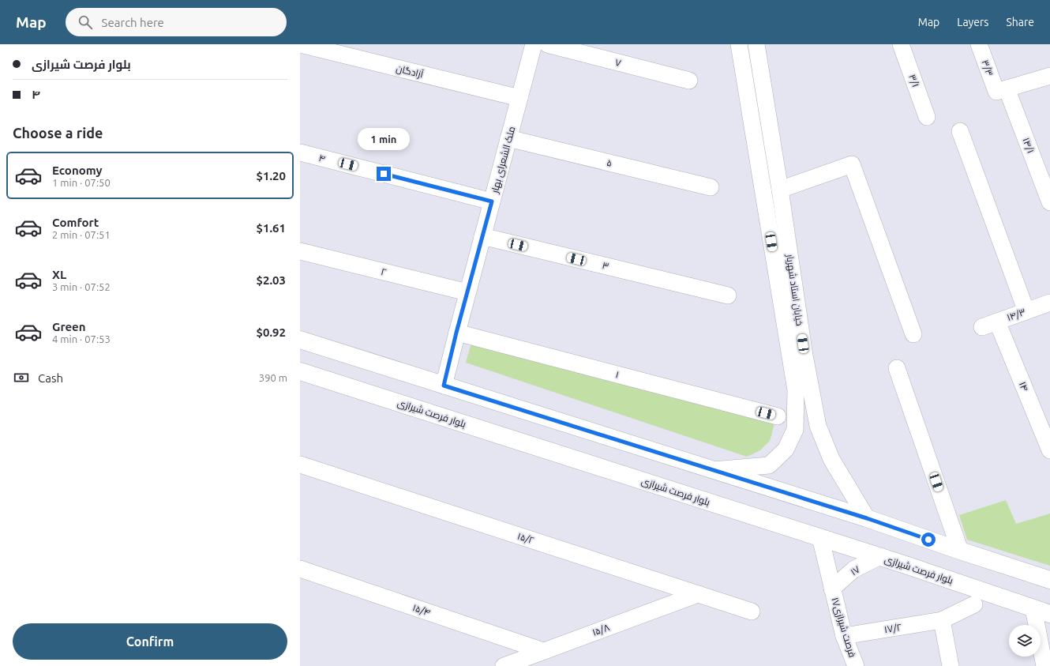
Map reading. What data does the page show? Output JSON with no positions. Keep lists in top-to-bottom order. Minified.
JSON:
{"streets":{"main road":["بلوار فرصت شیرازی"],"street":["۷","۳/۳","آزادگان","۳/۱","۱۴/۱","۴","ملک الشعرای بهار","۵","۳","۲","خیابان استاد شهریار","۱۴/۳","۱","۱۴","۱۵/۲","۱۷","۱۵/۴","۱۷فرصت شیرازی","۱۷/۲","۱۵/۸"]},"crossings":[["۳/۳","۱۴/۱"],["آزادگان","ملک الشعرای بهار"],["۴","ملک الشعرای بهار"],["ملک الشعرای بهار","۵"],["ملک الشعرای بهار","۳"],["ملک الشعرای بهار","۲"],["ملک الشعرای بهار","۱"],["۱۴/۳","۱۴"],["بلوار فرصت شیرازی","۱۷"],["بلوار فرصت شیرازی","۱۷فرصت شیرازی"],["۱۵/۲","۱۵/۸"],["۱۷","۱۷فرصت شیرازی"],["۱۵/۴","۱۵/۸"],["۱۷فرصت شیرازی","۱۷/۲"]],"page":{"header":"Map","search":"Search here","nav":["Map","Layers","Share"],"banner":["بلوار فرصت شیرازی","۴"],"heading":"Choose a ride","bubble":"1 min","list":[{"name":"Economy","note":"1 min · 07:50","value":"$1.20"},{"name":"Comfort","note":"2 min · 07:51","value":"$1.61"},{"name":"XL","note":"3 min · 07:52","value":"$2.03"},{"name":"Green","note":"4 min · 07:53","value":"$0.92"}],"pay":["Cash","390 m"],"buttons":"Confirm"}}
